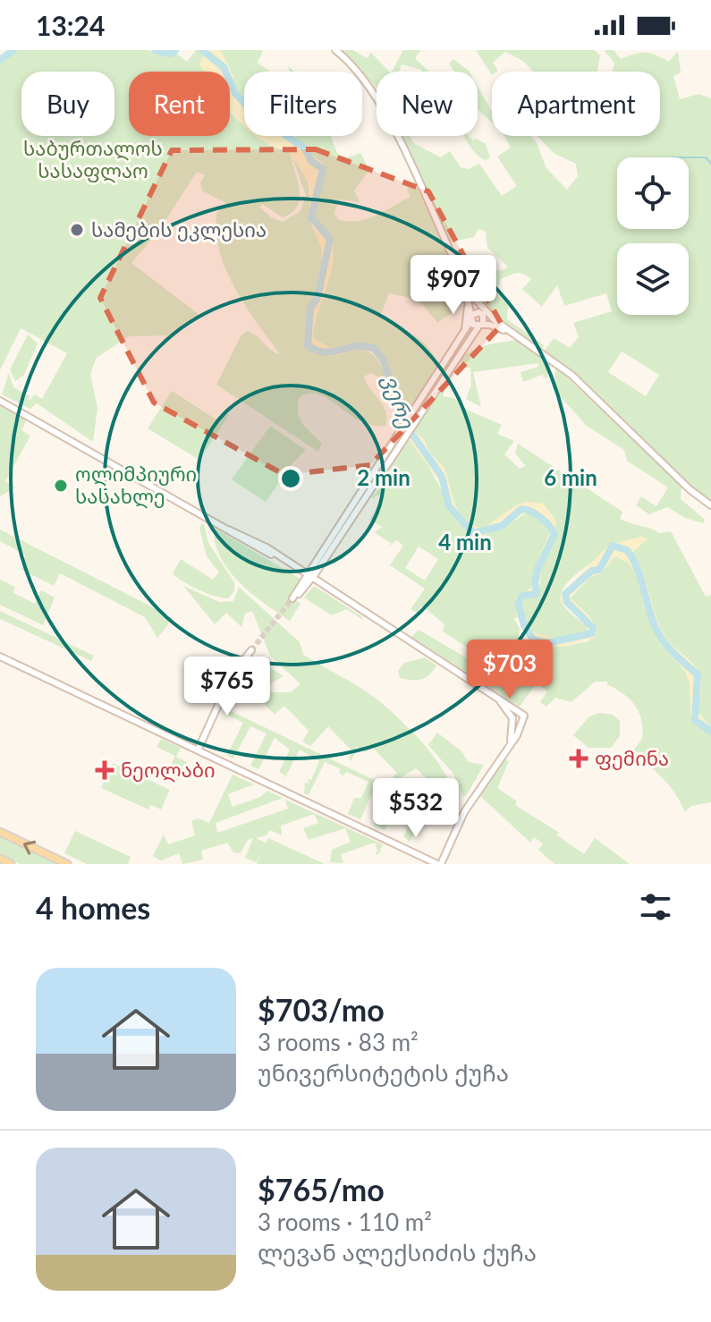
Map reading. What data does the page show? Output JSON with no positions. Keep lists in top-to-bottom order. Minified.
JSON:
{"water":["ვერე"],"parks":["საბურთალოს სასაფლაო"],"places":{"other":["სამების ეკლესია","ოლიმპიური სასახლე"],"health":["ფემინა","ნეოლაბი"]},"page":{"status":"13:24","chip":["Buy","Rent","Filters","New","Apartment"],"price":["$907","$703","$765","$532"],"heading":"4 homes","list":[{"name":"$703/mo","note":"3 rooms · 83 m² · უნივერსიტეტის ქუჩა"},{"name":"$765/mo","note":"3 rooms · 110 m² · ლევან ალექსიძის ქუჩა"}]},"rings":["2 min","6 min","4 min"]}
